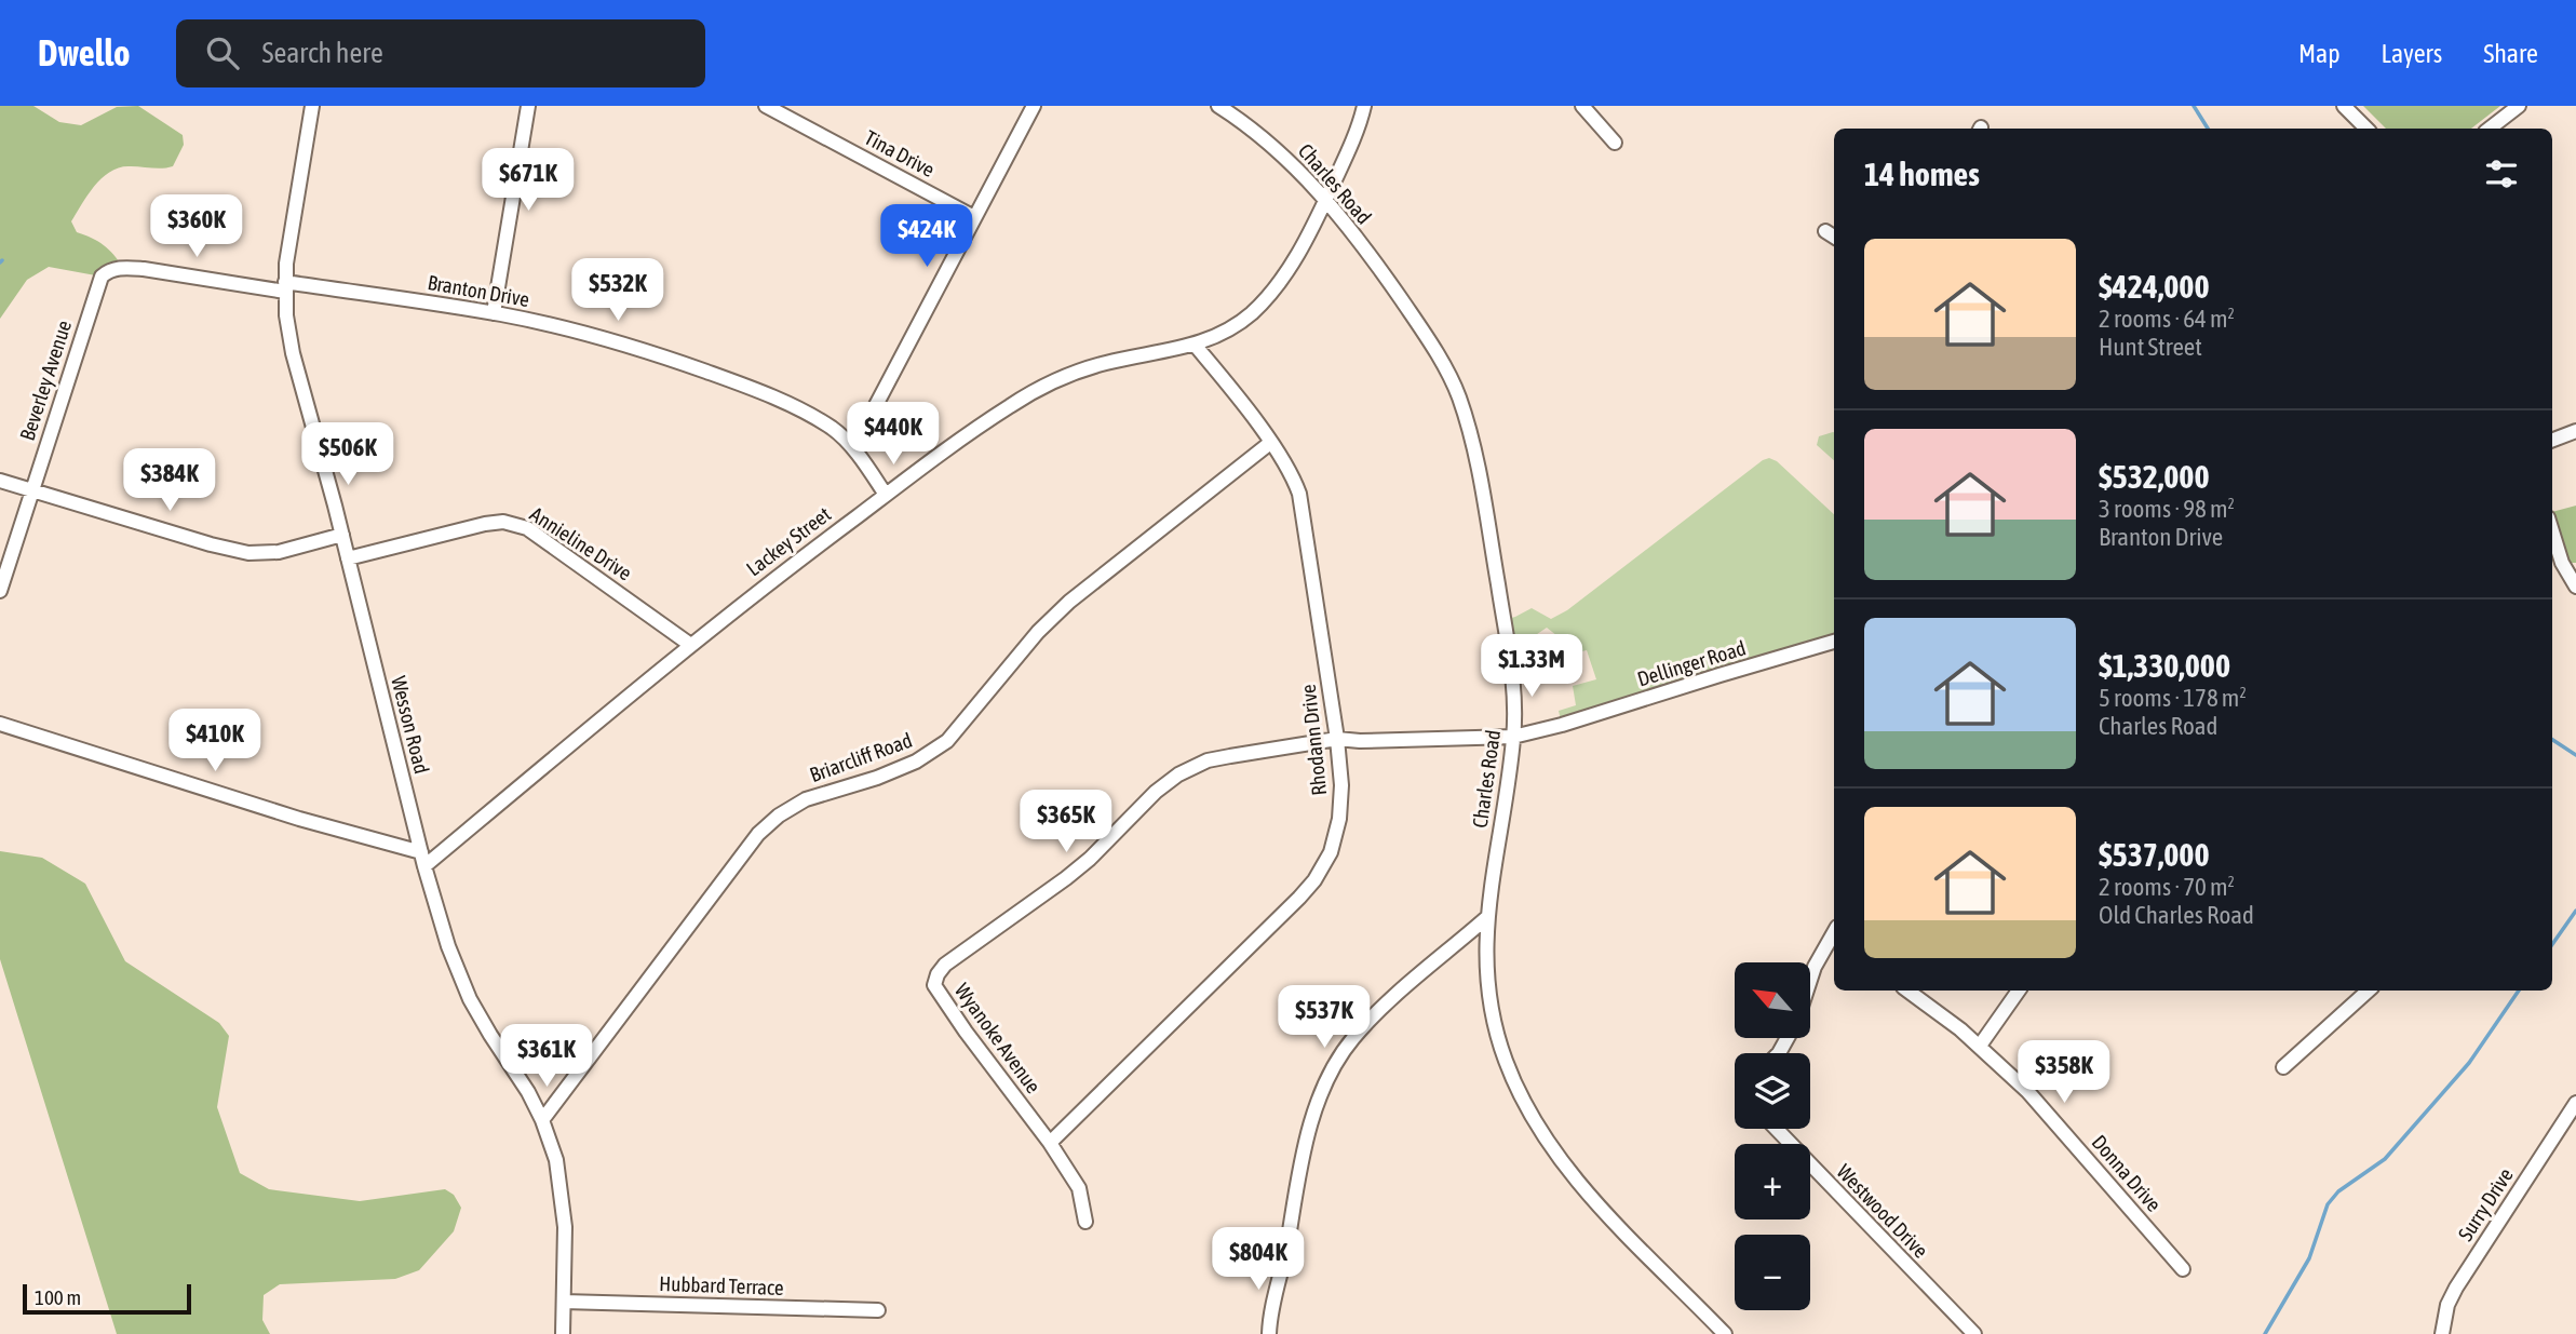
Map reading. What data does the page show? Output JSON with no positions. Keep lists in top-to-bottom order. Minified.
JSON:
{"streets":{"street":["Tina Drive","Charles Road","Branton Drive","Beverley Avenue","Lackey Street","Annieline Drive","Dellinger Road","Wesson Road","Rhodann Drive","Briarcliff Road","Wyanoke Avenue","Donna Drive","Surry Drive","Westwood Drive","Hubbard Terrace"]},"crossings":[["Charles Road","Lackey Street"],["Charles Road","Dellinger Road"],["Charles Road","Wyanoke Avenue"],["Branton Drive","Beverley Avenue"],["Branton Drive","Lackey Street"],["Branton Drive","Wesson Road"],["Lackey Street","Annieline Drive"],["Lackey Street","Wesson Road"],["Lackey Street","Rhodann Drive"],["Annieline Drive","Wesson Road"],["Dellinger Road","Wyanoke Avenue"],["Wesson Road","Briarcliff Road"],["Wesson Road","Hubbard Terrace"],["Rhodann Drive","Briarcliff Road"],["Rhodann Drive","Wyanoke Avenue"]],"scale_bar":"100 m","north":"top left","page":{"header":"Dwello","search":"Search here","nav":["Map","Layers","Share"],"heading":"14 homes","price":["$671K","$360K","$424K","$532K","$440K","$506K","$384K","$1.33M","$410K","$365K","$537K","$361K","$358K","$804K"],"list":[{"name":"$424,000","note":"2 rooms · 64 m² · Hunt Street"},{"name":"$532,000","note":"3 rooms · 98 m² · Branton Drive"},{"name":"$1,330,000","note":"5 rooms · 178 m² · Charles Road"},{"name":"$537,000","note":"2 rooms · 70 m² · Old Charles Road"}],"map_buttons":["+","−"],"scale":"100 m"}}
